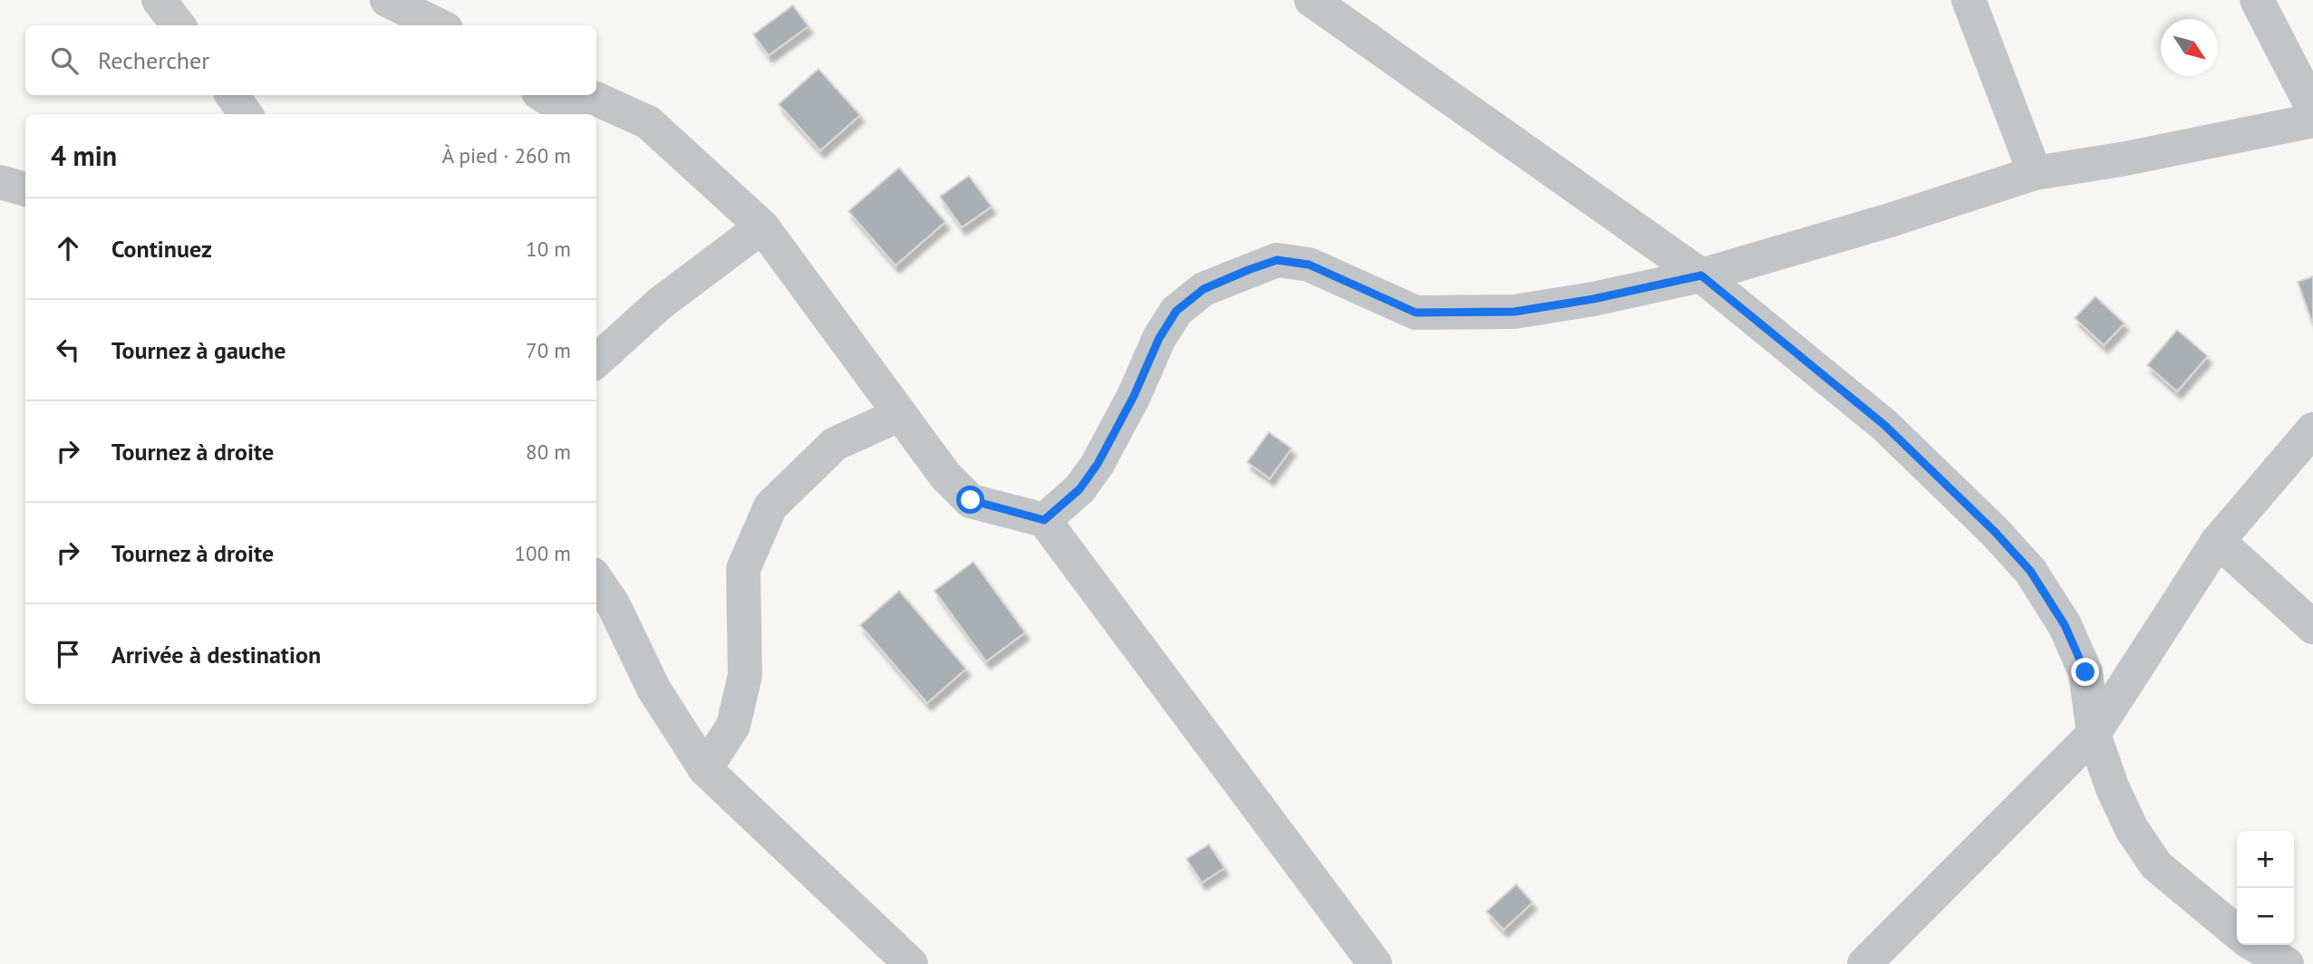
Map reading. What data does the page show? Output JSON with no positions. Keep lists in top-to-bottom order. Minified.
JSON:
{"north":"bottom right","page":{"search":"Rechercher","heading":["4 min","À pied · 260 m"],"list":[["Continuez","10 m"],["Tournez à gauche","70 m"],["Tournez à droite","80 m"],["Tournez à droite","100 m"],"Arrivée à destination"],"map_buttons":["+","−"]}}
